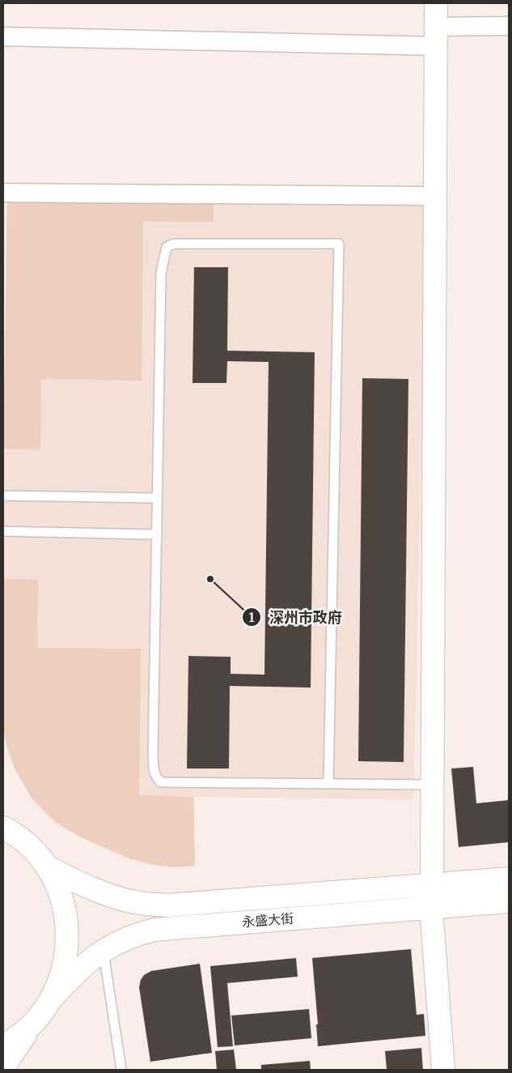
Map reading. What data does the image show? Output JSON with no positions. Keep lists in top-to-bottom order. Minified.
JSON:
{"streets":{"main road":["永盛大街"]},"places":["深州市政府"]}
